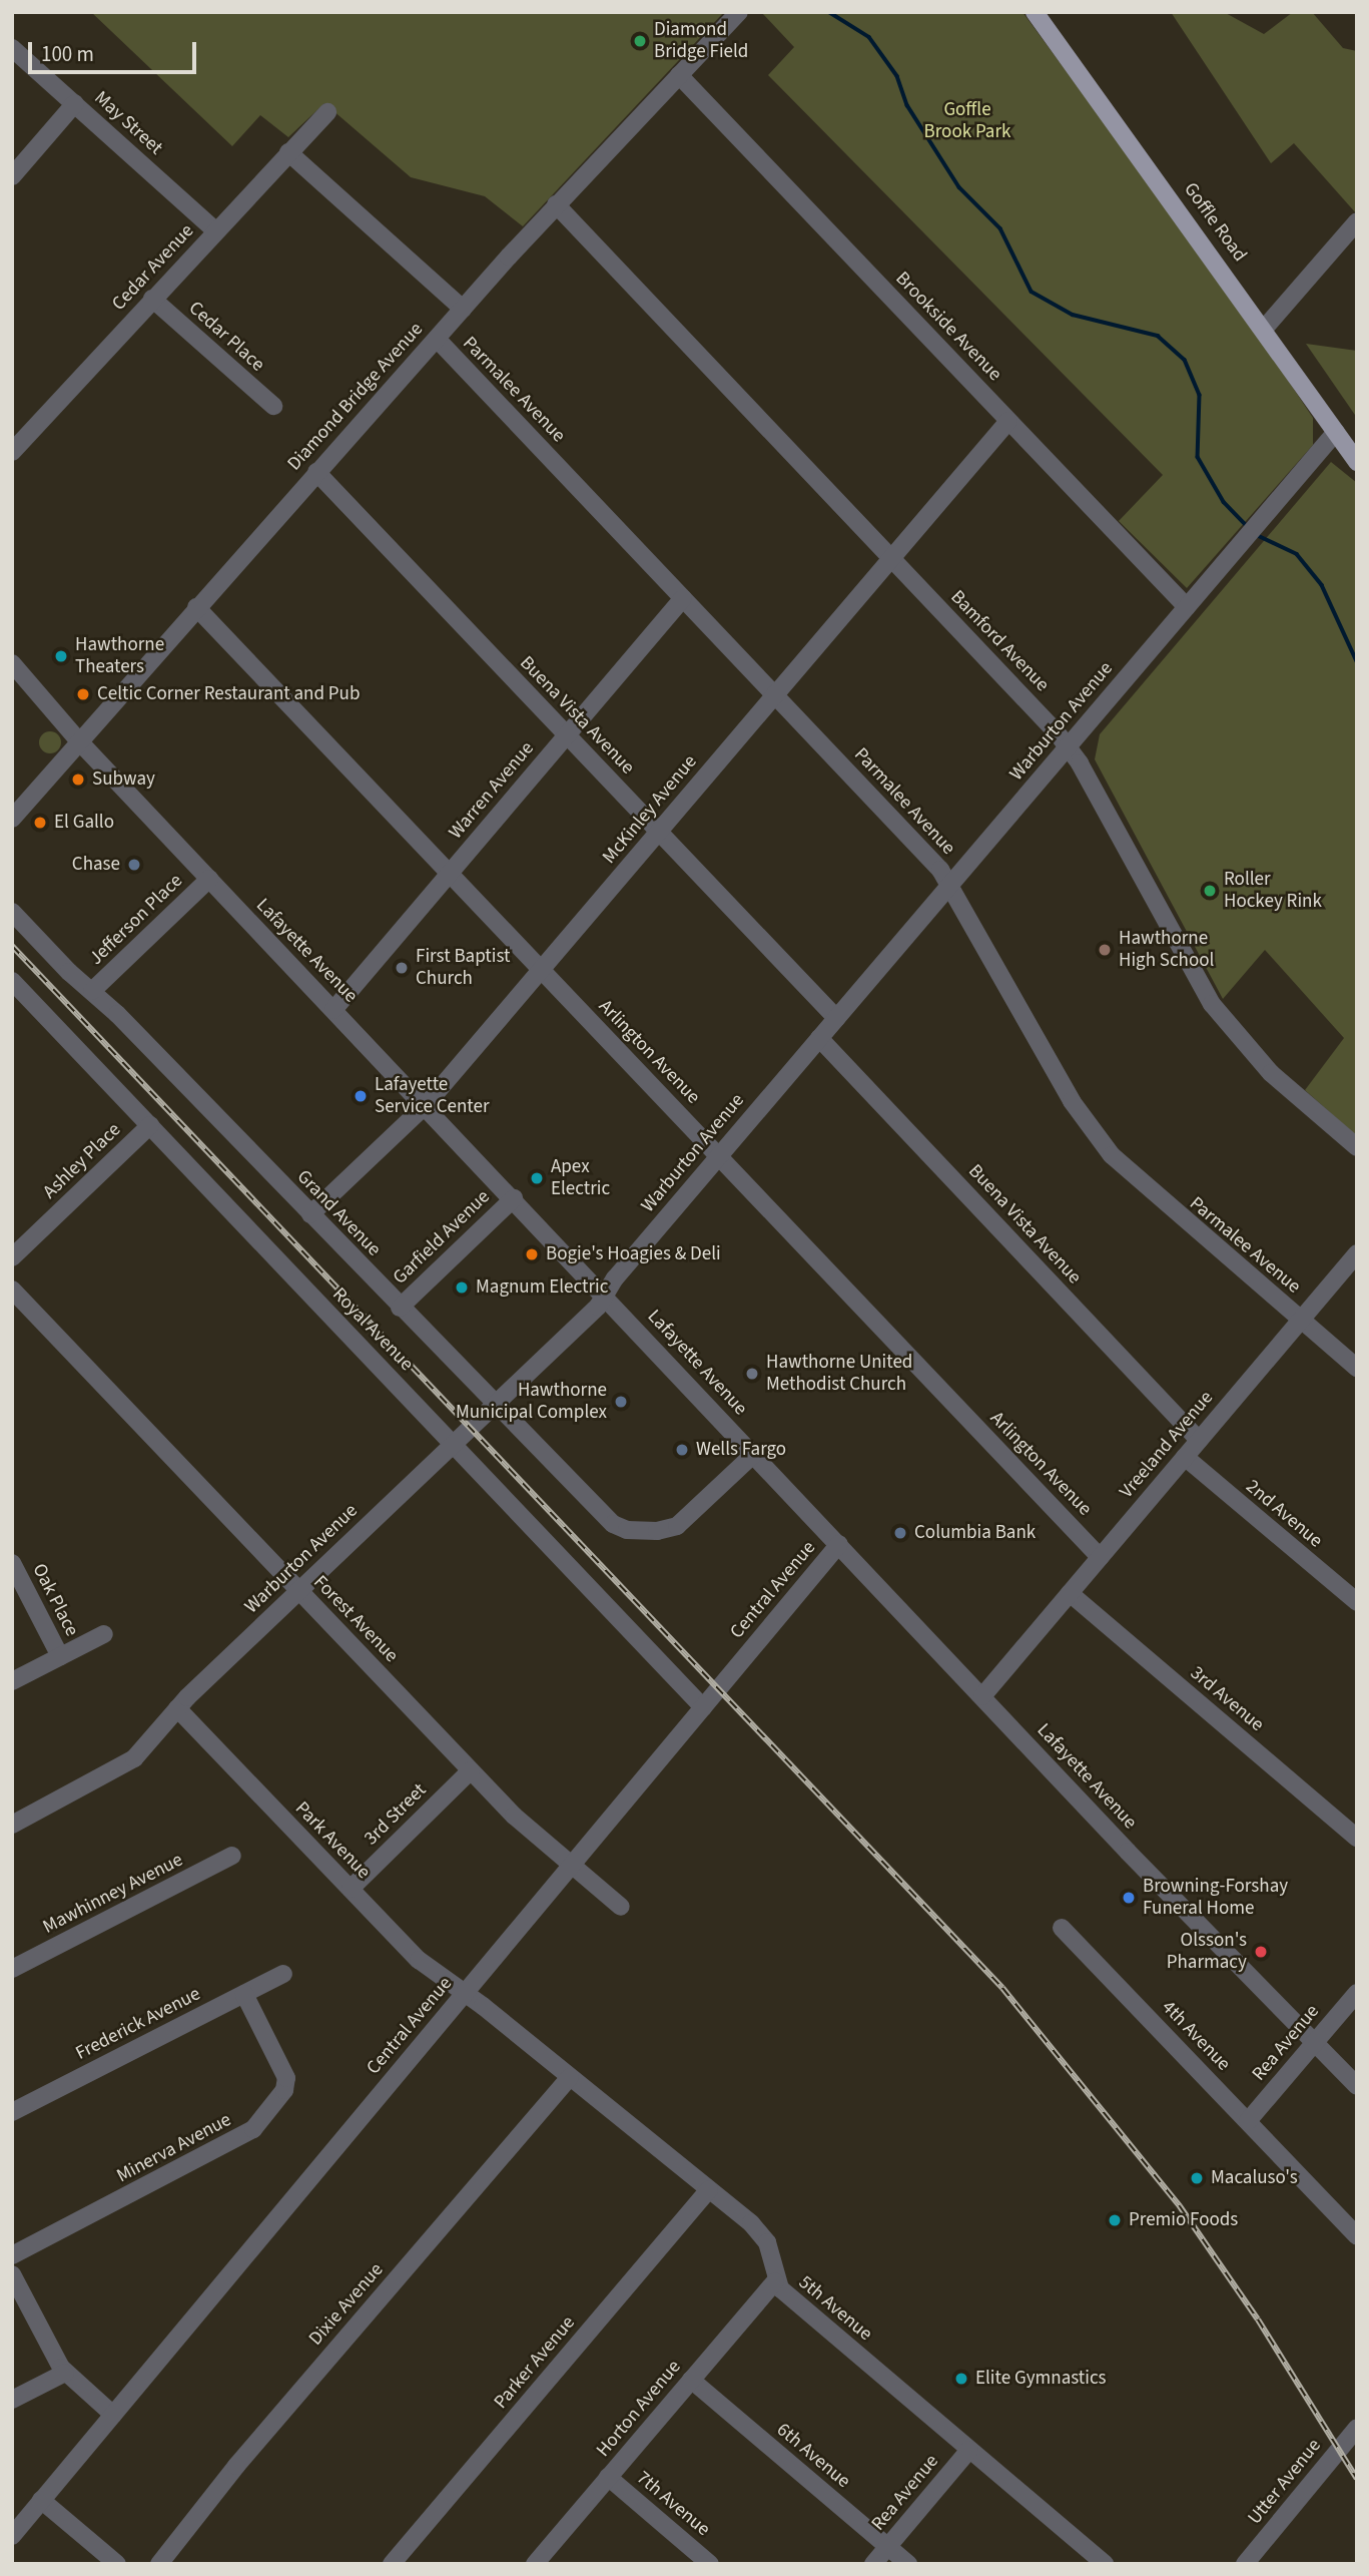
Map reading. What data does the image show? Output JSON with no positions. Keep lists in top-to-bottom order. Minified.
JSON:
{"streets":{"main road":["Goffle Road"],"street":["May Street","Cedar Avenue","Brookside Avenue","Cedar Place","Parmalee Avenue","Diamond Bridge Avenue","Bamford Avenue","Buena Vista Avenue","Warburton Avenue","Warren Avenue","McKinley Avenue","Jefferson Place","Lafayette Avenue","Arlington Avenue","Ashley Place","Grand Avenue","Garfield Avenue","Royal Avenue","Vreeland Avenue","2nd Avenue","Central Avenue","Oak Place","Forest Avenue","3rd Avenue","3rd Street","Park Avenue","Mawhinney Avenue","Frederick Avenue","4th Avenue","Rea Avenue","Minerva Avenue","Dixie Avenue","5th Avenue","Parker Avenue","Horton Avenue","6th Avenue","Utter Avenue","7th Avenue"]},"crossings":[["May Street","Cedar Avenue"],["Goffle Road","Warburton Avenue"],["Cedar Avenue","Cedar Place"],["Brookside Avenue","Diamond Bridge Avenue"],["Brookside Avenue","Warburton Avenue"],["Brookside Avenue","McKinley Avenue"],["Parmalee Avenue","Diamond Bridge Avenue"],["Parmalee Avenue","Warburton Avenue"],["Parmalee Avenue","Warren Avenue"],["Parmalee Avenue","McKinley Avenue"],["Parmalee Avenue","Vreeland Avenue"],["Diamond Bridge Avenue","Bamford Avenue"],["Diamond Bridge Avenue","Buena Vista Avenue"],["Diamond Bridge Avenue","Lafayette Avenue"],["Diamond Bridge Avenue","Arlington Avenue"],["Bamford Avenue","Warburton Avenue"],["Bamford Avenue","McKinley Avenue"],["Buena Vista Avenue","Warburton Avenue"],["Buena Vista Avenue","Warren Avenue"],["Buena Vista Avenue","McKinley Avenue"],["Buena Vista Avenue","Vreeland Avenue"],["Warburton Avenue","Lafayette Avenue"],["Warburton Avenue","Arlington Avenue"],["Warburton Avenue","Grand Avenue"],["Warburton Avenue","Royal Avenue"],["Warburton Avenue","Forest Avenue"],["Warburton Avenue","Park Avenue"],["Warren Avenue","Lafayette Avenue"],["Warren Avenue","Arlington Avenue"],["McKinley Avenue","Lafayette Avenue"],["McKinley Avenue","Arlington Avenue"],["McKinley Avenue","Grand Avenue"],["Jefferson Place","Lafayette Avenue"],["Jefferson Place","Grand Avenue"],["Lafayette Avenue","Grand Avenue"],["Lafayette Avenue","Garfield Avenue"],["Lafayette Avenue","Vreeland Avenue"],["Lafayette Avenue","Central Avenue"],["Lafayette Avenue","Rea Avenue"],["Arlington Avenue","Vreeland Avenue"],["Ashley Place","Royal Avenue"],["Grand Avenue","Garfield Avenue"],["Royal Avenue","Central Avenue"],["Vreeland Avenue","2nd Avenue"],["Vreeland Avenue","3rd Avenue"],["Central Avenue","Forest Avenue"],["Central Avenue","Park Avenue"],["Central Avenue","5th Avenue"],["Forest Avenue","3rd Street"],["3rd Street","Park Avenue"],["Park Avenue","5th Avenue"],["Frederick Avenue","Minerva Avenue"],["4th Avenue","Rea Avenue"],["Rea Avenue","5th Avenue"],["Rea Avenue","6th Avenue"],["Dixie Avenue","5th Avenue"],["5th Avenue","Parker Avenue"],["5th Avenue","Horton Avenue"],["Horton Avenue","6th Avenue"],["Horton Avenue","7th Avenue"]],"parks":["Goffle Brook Park"],"places":["Diamond Bridge Field","Hawthorne Theaters","Celtic Corner Restaurant and Pub","Subway","El Gallo","Chase","Roller Hockey Rink","Hawthorne High School","First Baptist Church","Lafayette Service Center","Apex Electric","Bogie's Hoagies & Deli","Magnum Electric","Hawthorne United Methodist Church","Hawthorne Municipal Complex","Wells Fargo","Columbia Bank","Browning-Forshay Funeral Home","Olsson's Pharmacy","Macaluso's","Premio Foods","Elite Gymnastics"],"scale_bar":"100 m"}
